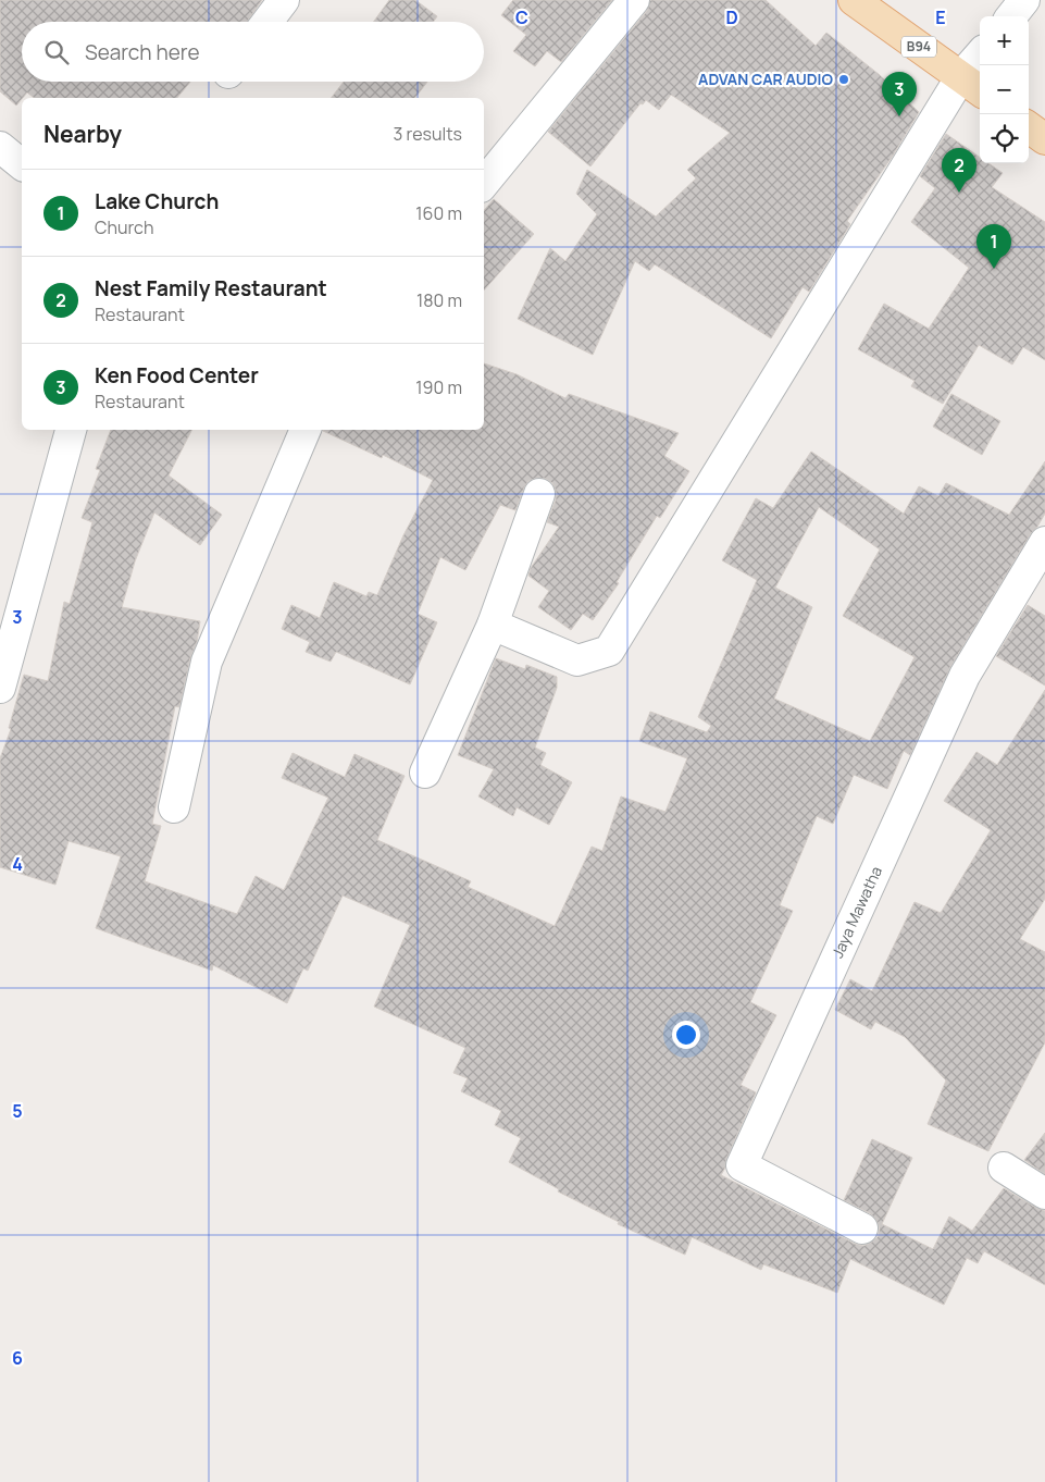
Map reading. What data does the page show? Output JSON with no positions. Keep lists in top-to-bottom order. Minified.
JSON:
{"streets":{"main road":["B94"],"street":["Jaya Mawatha"]},"places":["ADVAN CAR AUDIO"],"page":{"map_buttons":["+","−"],"search":"Search here","pins":["3","2","1"],"heading":["Nearby","3 results"],"list":[{"mark":"1","name":"Lake Church","note":"Church","value":"160 m"},{"mark":"2","name":"Nest Family Restaurant","note":"Restaurant","value":"180 m"},{"mark":"3","name":"Ken Food Center","note":"Restaurant","value":"190 m"}]},"grid":{"columns":["C","D","E"],"rows":["3","4","5","6"]}}
